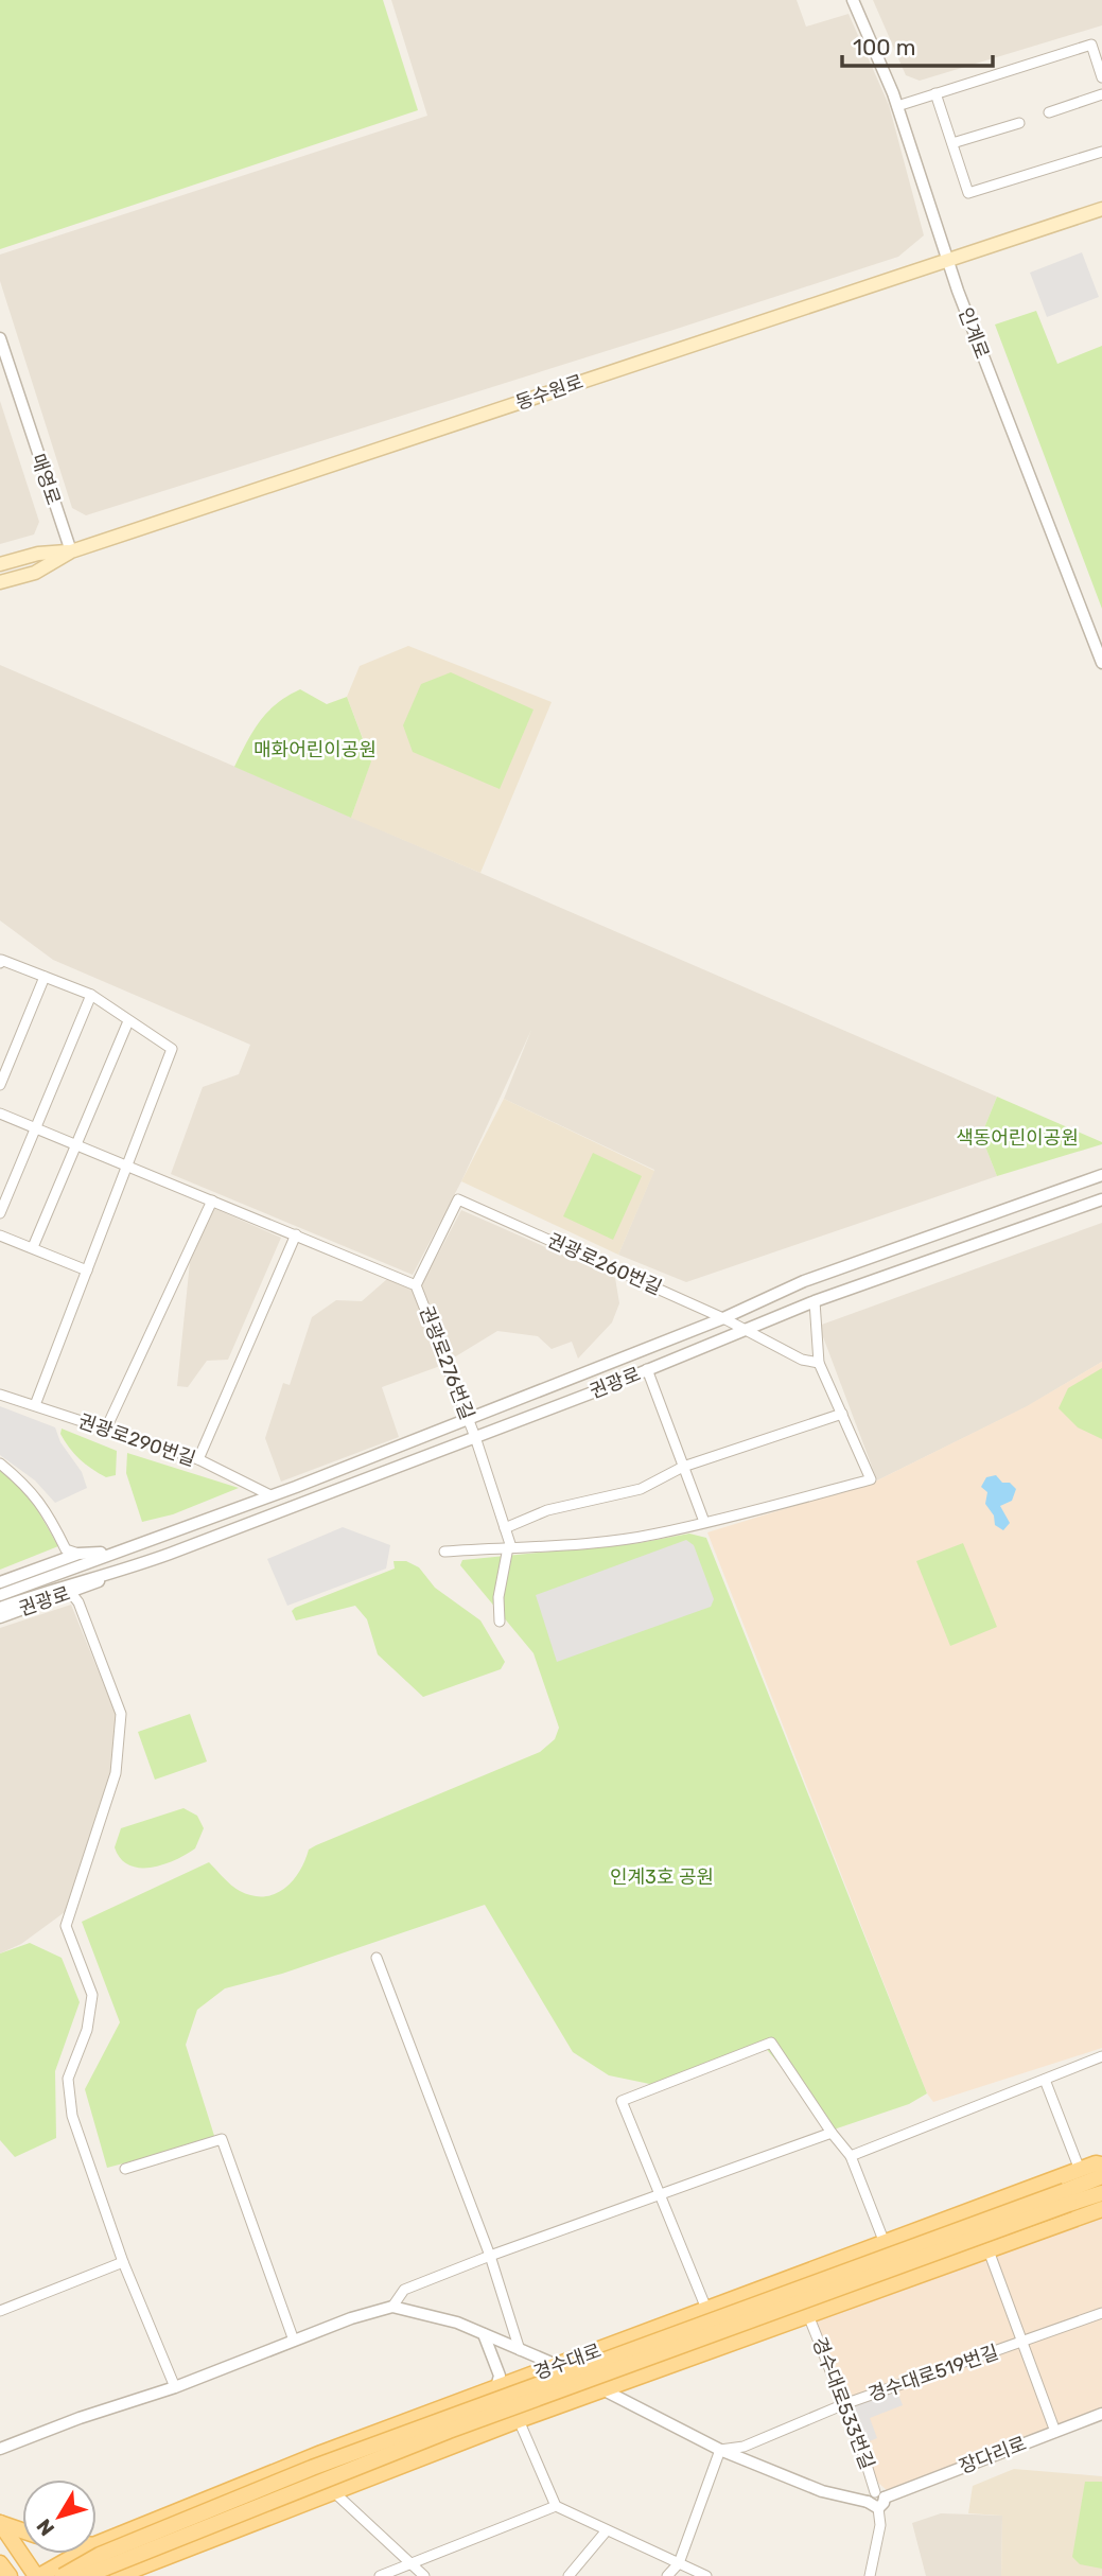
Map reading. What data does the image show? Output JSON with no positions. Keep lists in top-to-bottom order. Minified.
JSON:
{"streets":{"main road":["동수원로","경수대로"],"street":["인계로","매영로","권광로260번길","권광로276번길","권광로","권광로290번길","경수대로519번길","경수대로533번길","장다리로"]},"crossings":[["인계로","동수원로"],["동수원로","매영로"],["권광로260번길","권광로276번길"],["권광로260번길","권광로"],["권광로276번길","권광로"],["권광로","권광로290번길"],["경수대로","경수대로519번길"],["경수대로","경수대로533번길"],["경수대로519번길","경수대로533번길"],["경수대로519번길","장다리로"],["경수대로533번길","장다리로"]],"parks":["매화어린이공원","색동어린이공원","인계3호 공원"],"scale_bar":"100 m","north":"bottom left"}
